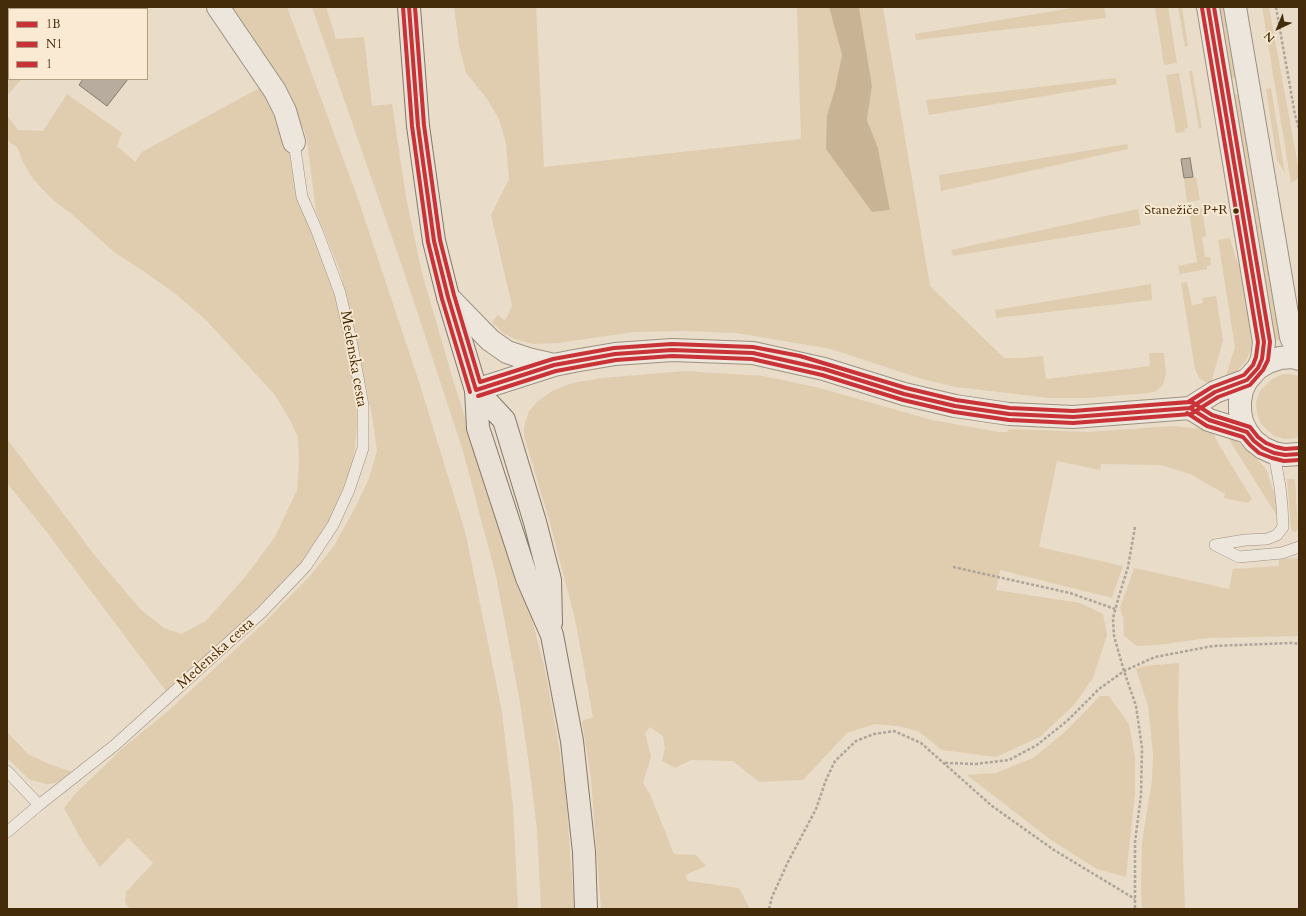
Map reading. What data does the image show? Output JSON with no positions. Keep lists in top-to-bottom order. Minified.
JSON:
{"streets":{"street":["Medenska cesta"]},"places":["Stanežiče P+R"],"lines":["transit line 1B","transit line N1","transit line 1"],"legend":["1B","N1","1"],"north":"bottom left"}
